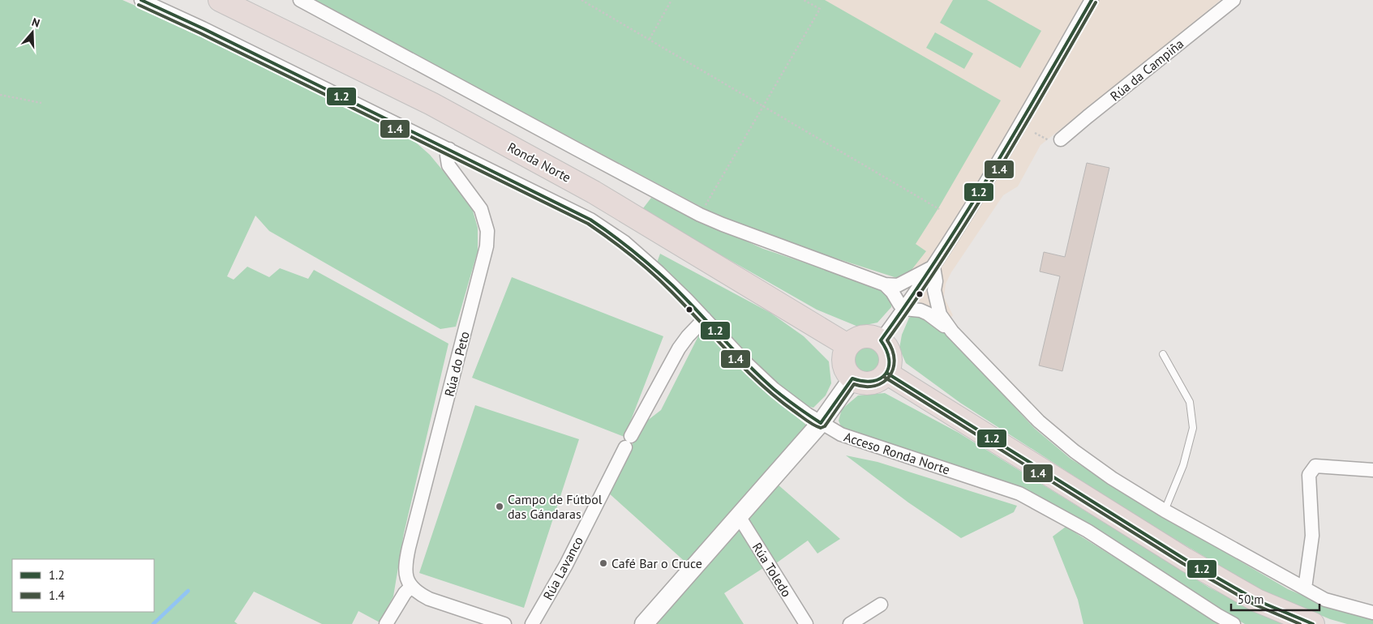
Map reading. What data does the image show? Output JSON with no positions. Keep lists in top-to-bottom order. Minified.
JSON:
{"streets":{"highway":["Ronda Norte"],"street":["Rúa da Campiña","Rúa do Peto","Acceso Ronda Norte","Rúa Lavanco","Rúa Toledo"]},"crossings":[["Rúa do Peto","Acceso Ronda Norte"],["Acceso Ronda Norte","Rúa Lavanco"]],"places":["Campo de Fútbol das Gándaras","Café Bar o Cruce"],"lines":["transit line 1.2","transit line 1.4"],"legend":["1.2","1.4"],"scale_bar":"50 m","north":"top"}
